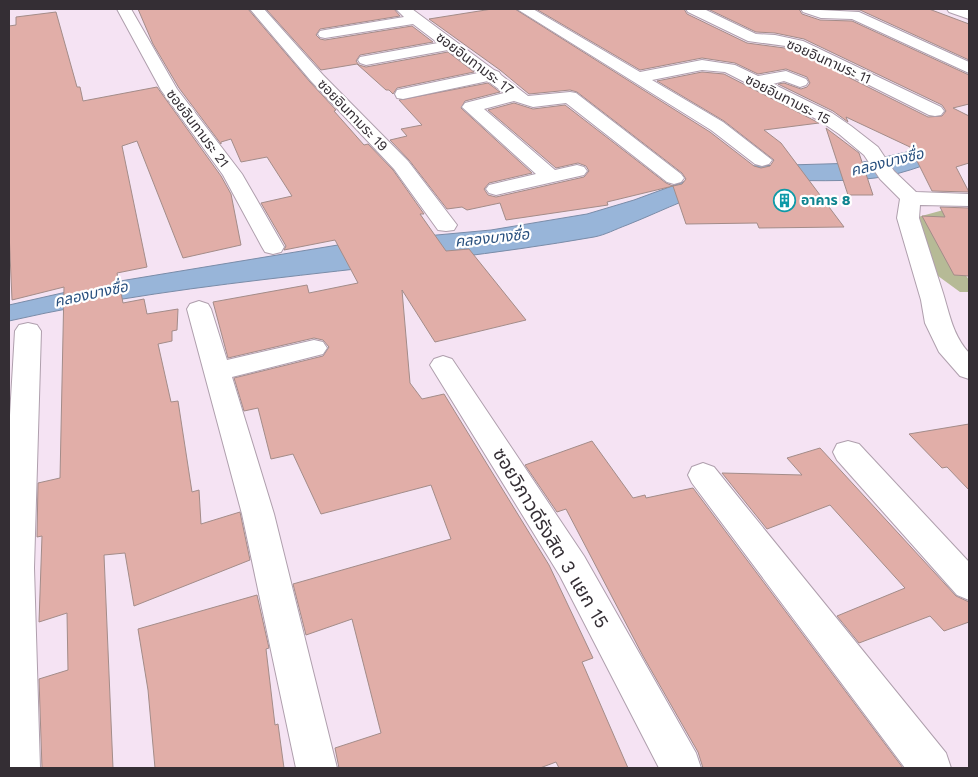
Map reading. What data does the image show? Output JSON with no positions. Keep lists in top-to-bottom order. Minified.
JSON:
{"streets":{"street":["ซอยอินทามระ 11","ซอยอินทามระ 17","ซอยอินทามระ 15","ซอยอินทามระ 19","ซอยอินทามระ 21","ซอยวิภาวดีรังสิต 3 แยก 15"]},"water":["คลองบางซื่อ"],"places":{"building":["อาคาร 8"]}}
